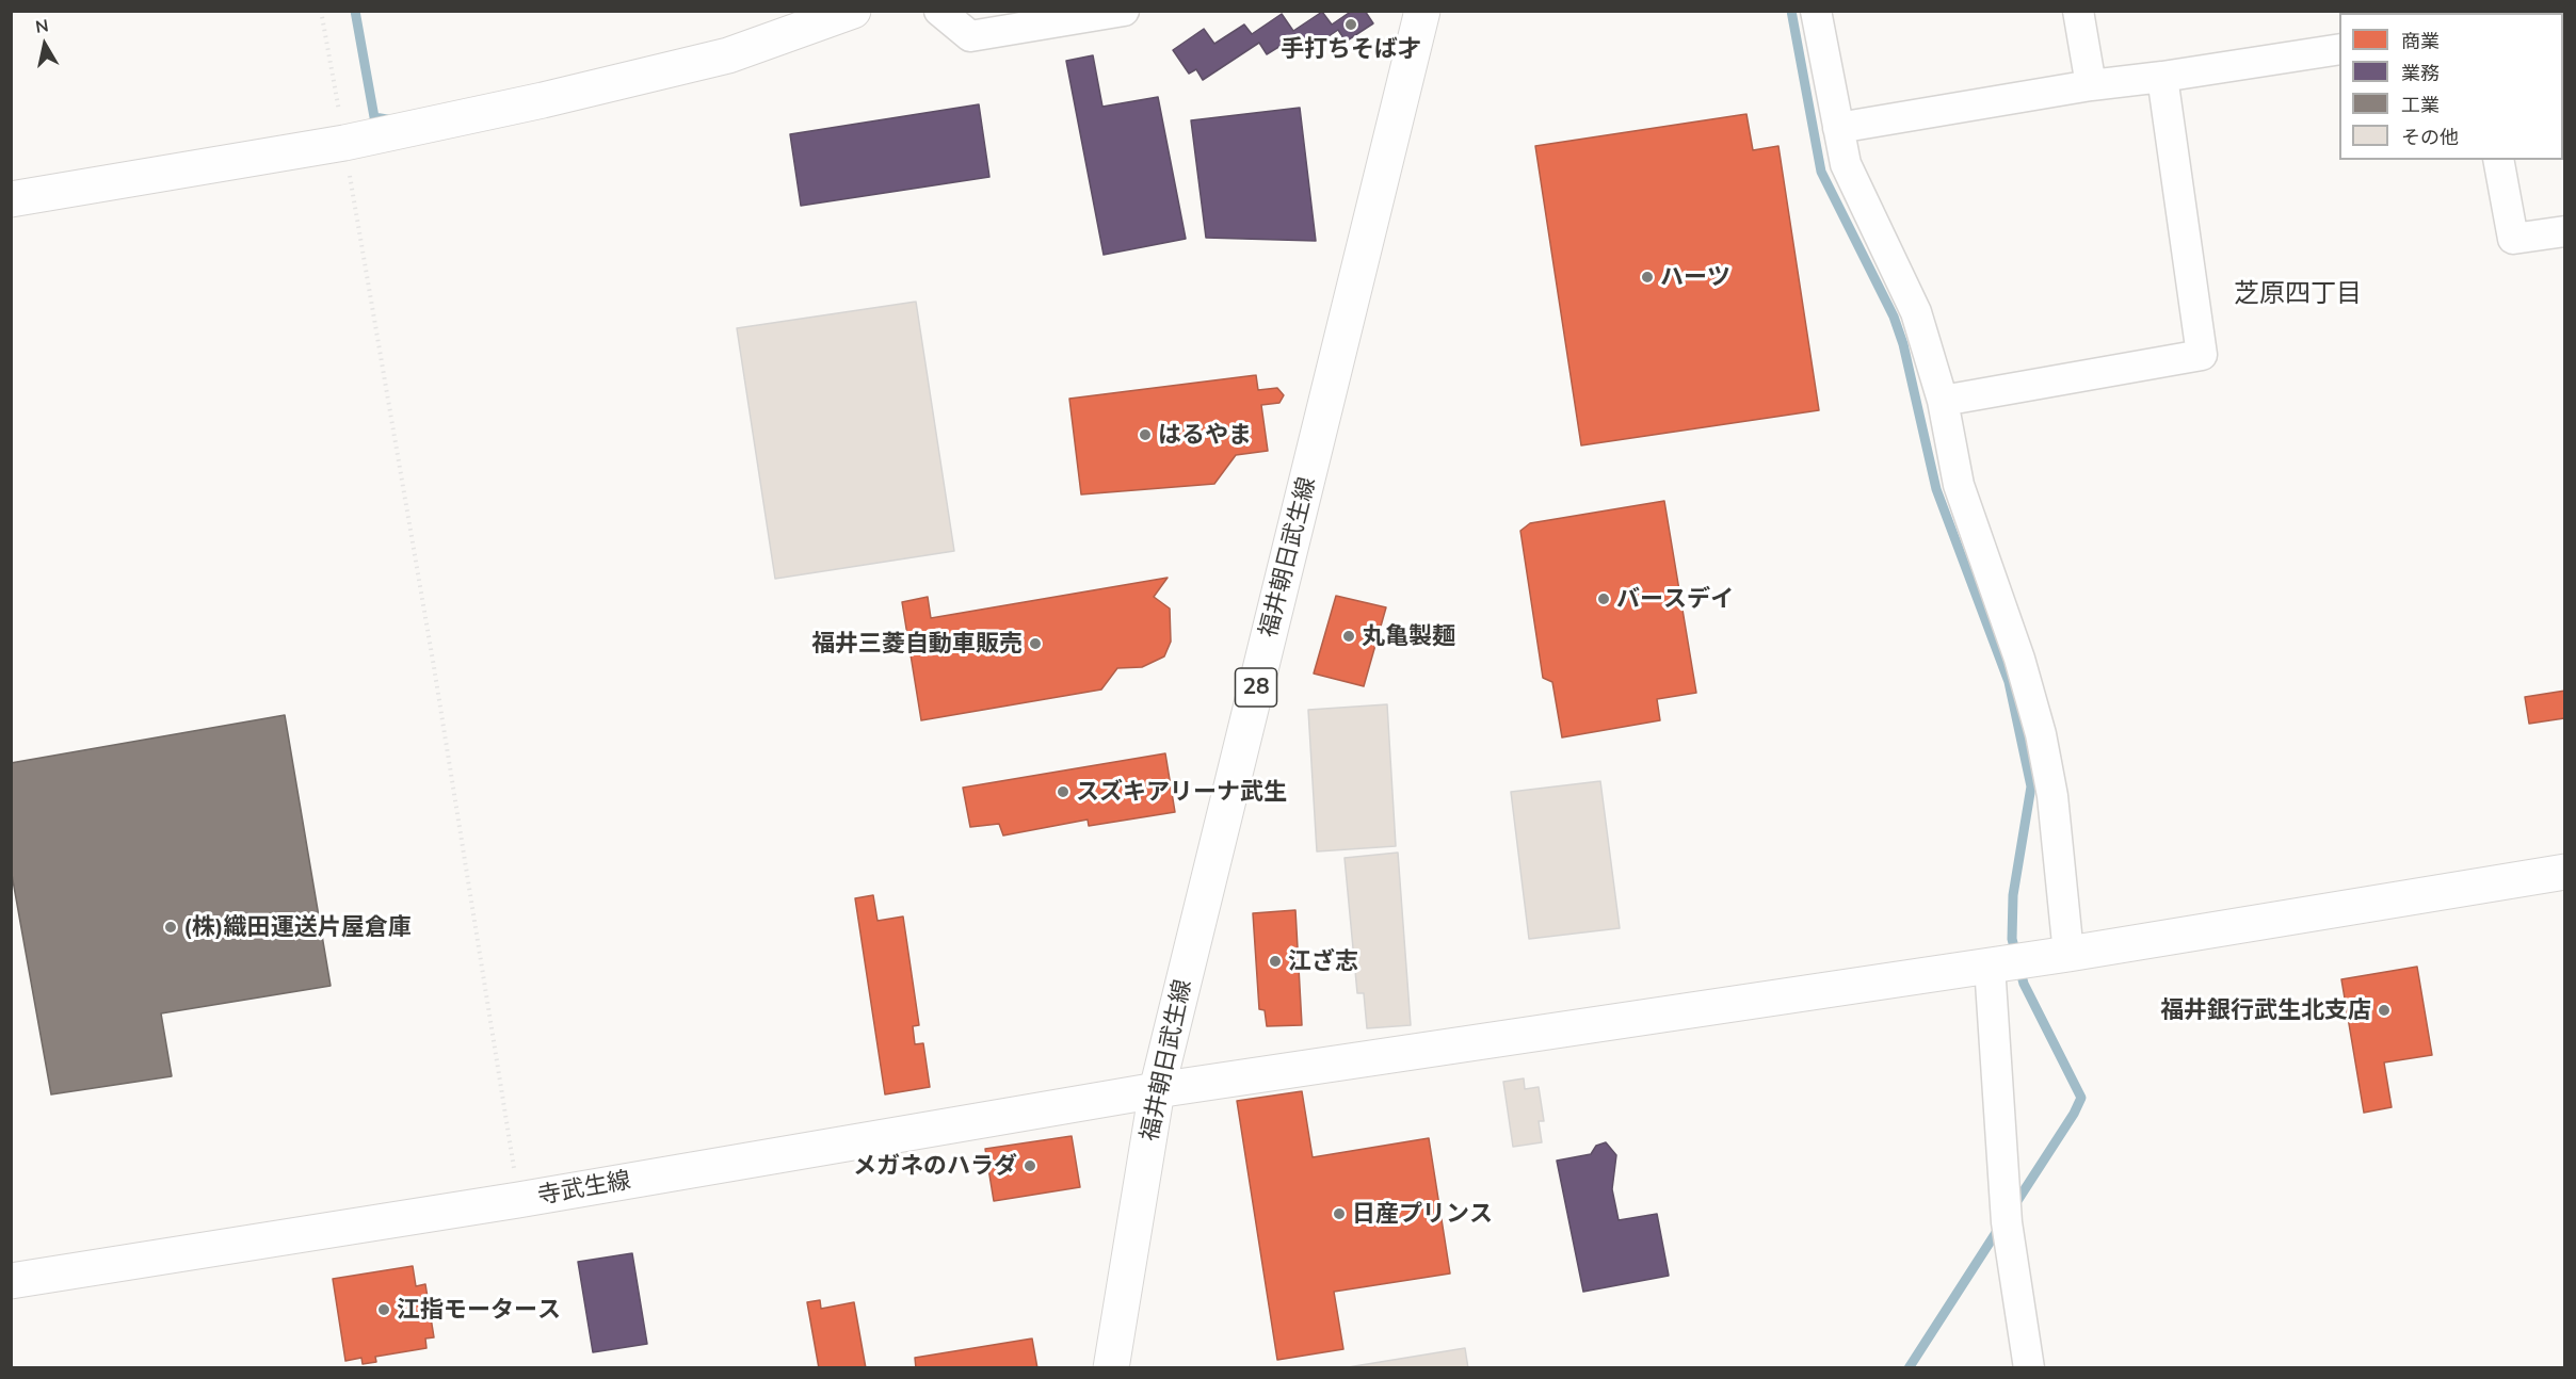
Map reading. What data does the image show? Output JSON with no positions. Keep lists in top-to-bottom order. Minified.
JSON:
{"streets":{"main road":["福井朝日武生線","28","寺武生線"]},"crossings":[["福井朝日武生線","寺武生線"]],"districts":["芝原四丁目"],"places":["手打ちそば才","ハーツ","はるやま","バースデイ","丸亀製麺","福井三菱自動車販売","スズキアリーナ武生","(株)織田運送片屋倉庫","江ざ志","福井銀行武生北支店","メガネのハラダ","日産プリンス","江指モータース"],"legend":["商業","業務","工業","その他"],"north":"top"}
